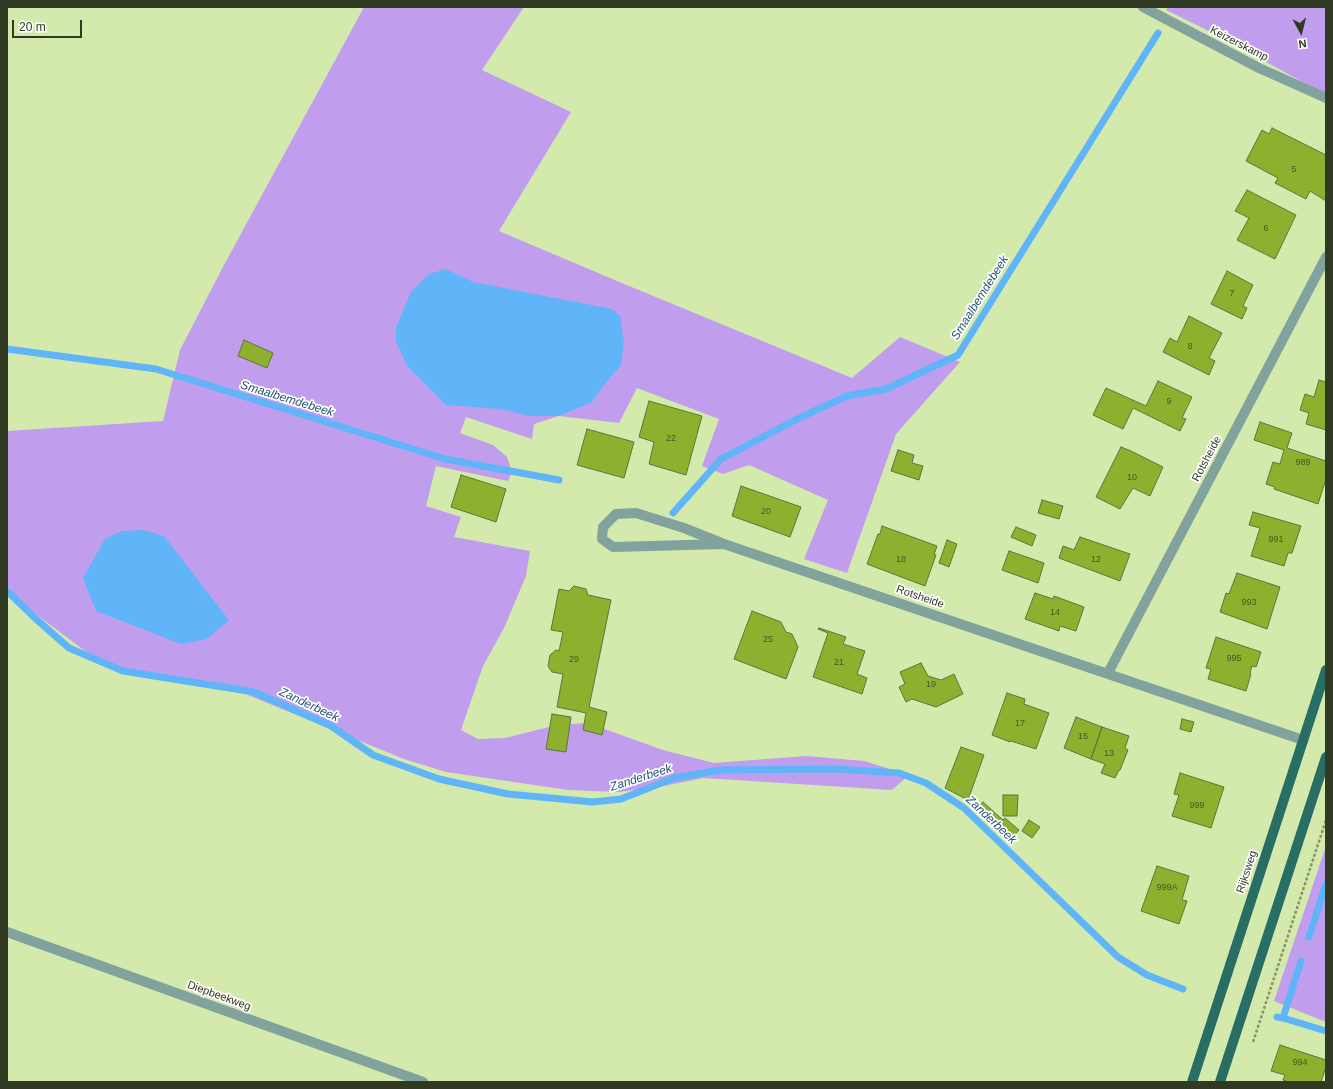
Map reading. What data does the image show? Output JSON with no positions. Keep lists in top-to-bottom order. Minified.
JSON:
{"streets":{"main road":["Rijksweg"],"street":["Keizerskamp","Rotsheide","Diepbeekweg"]},"crossings":[["Rotsheide","Rijksweg"]],"water":["Smaalbemdebeek","Zanderbeek"],"house_numbers":["5","6","7","8","9","22","989","10","20","991","18","12","993","14","25","995","29","21","19","17","15","13","999","999A","994"],"scale_bar":"20 m","north":"bottom"}
